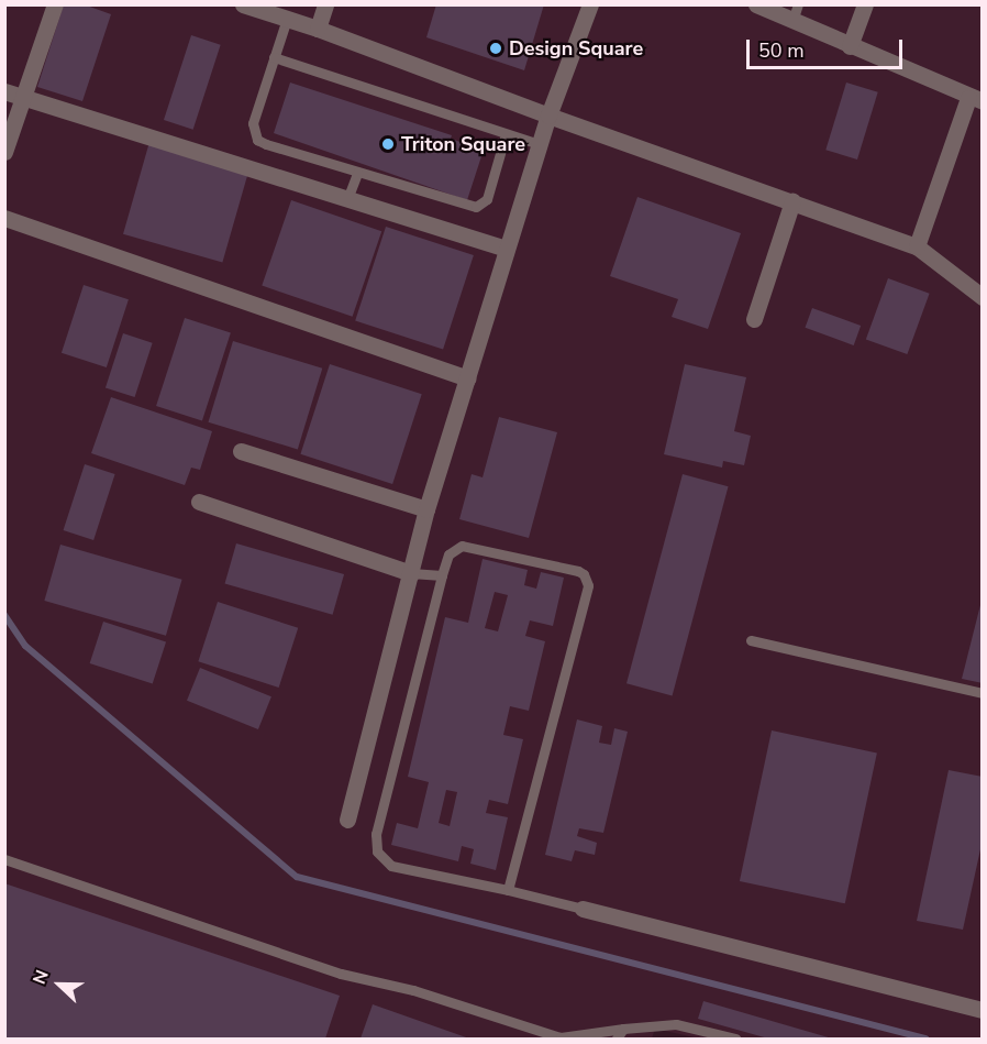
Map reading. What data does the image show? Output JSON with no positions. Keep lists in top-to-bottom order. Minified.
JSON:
{"places":["Design Square","Triton Square"],"scale_bar":"50 m","north":"left"}
